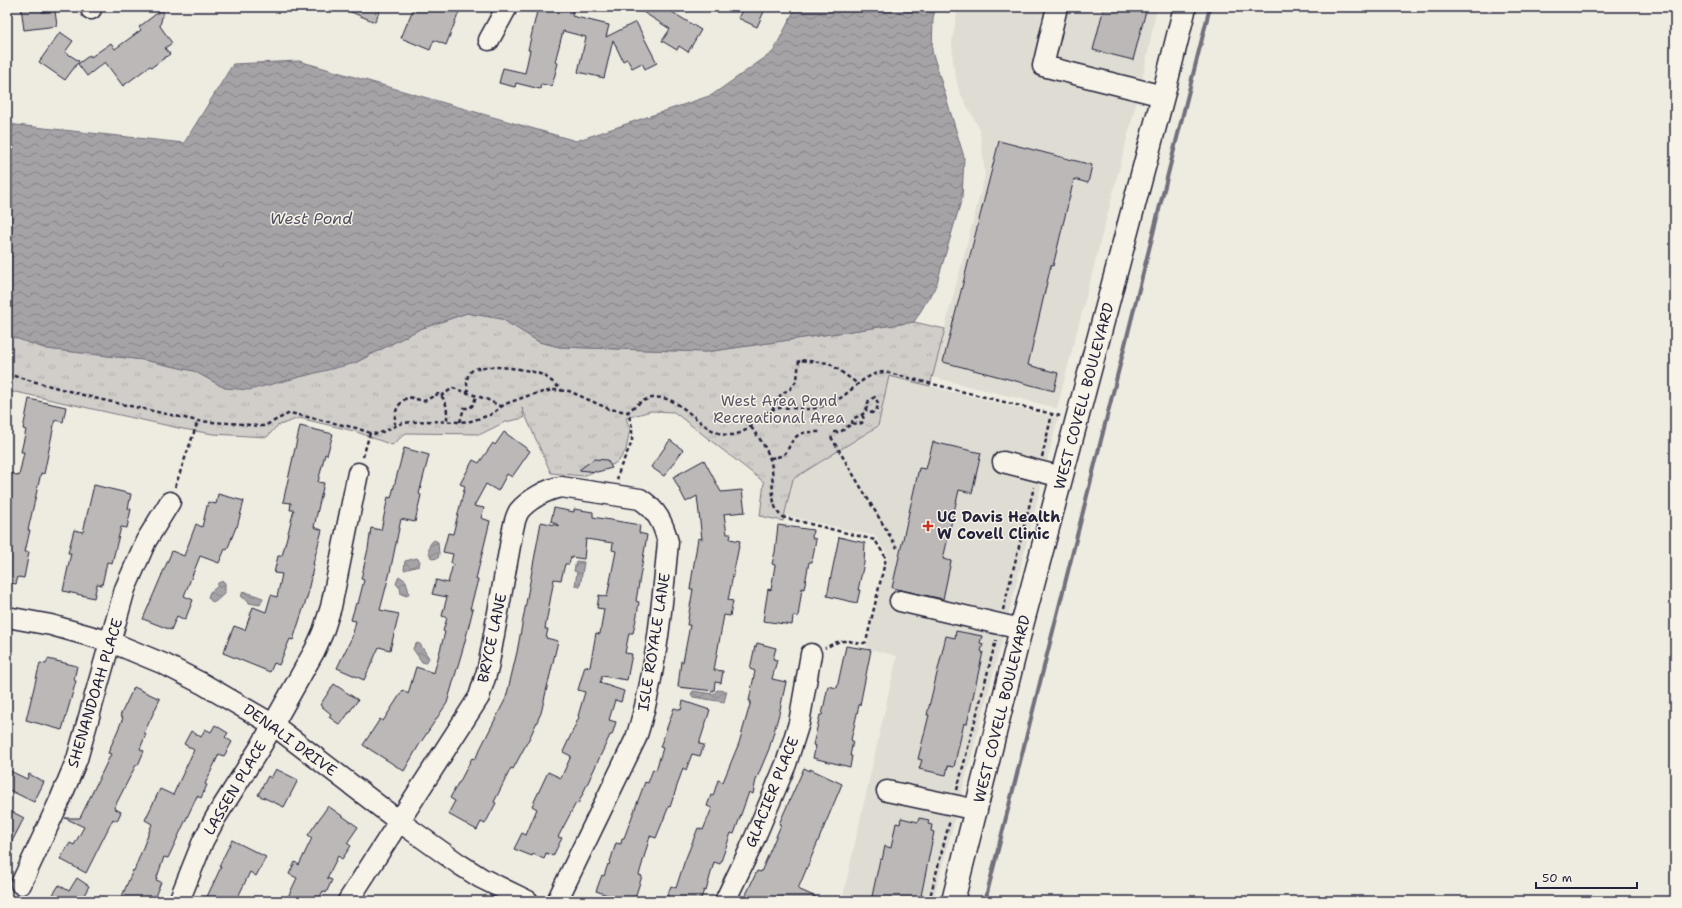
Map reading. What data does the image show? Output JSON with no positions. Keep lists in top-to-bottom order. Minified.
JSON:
{"streets":{"main road":["WEST COVELL BOULEVARD"],"street":["BRYCE LANE","ISLE ROYALE LANE","SHENANDOAH PLACE","DENALI DRIVE","LASSEN PLACE","GLACIER PLACE"]},"crossings":[["BRYCE LANE","ISLE ROYALE LANE"],["BRYCE LANE","DENALI DRIVE"],["SHENANDOAH PLACE","DENALI DRIVE"],["DENALI DRIVE","LASSEN PLACE"]],"water":["West Pond"],"parks":["West Area Pond Recreational Area"],"places":{"health":["UC Davis Health W Covell Clinic"]},"scale_bar":"50 m"}
